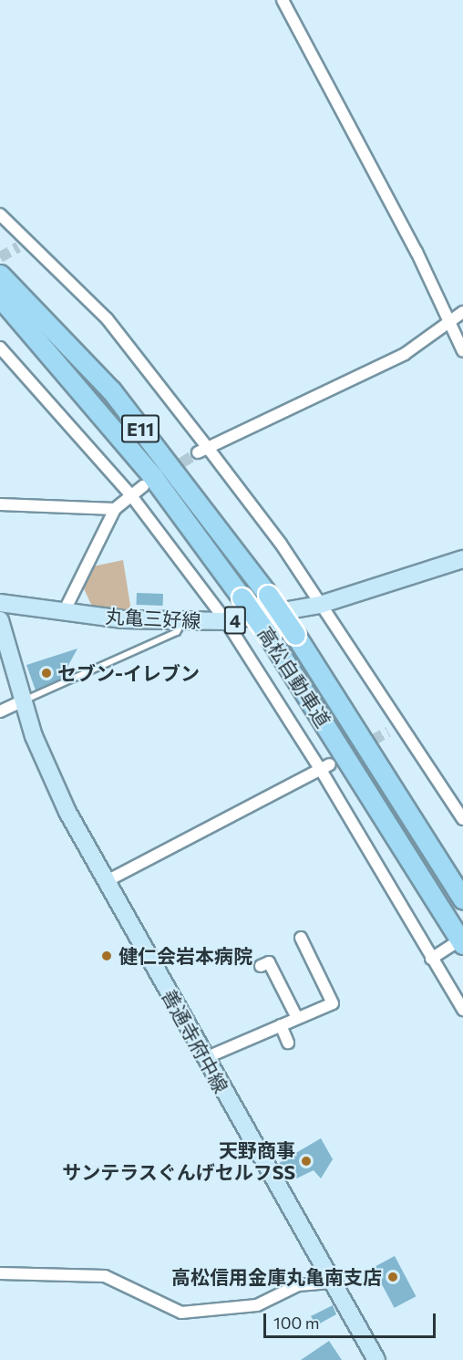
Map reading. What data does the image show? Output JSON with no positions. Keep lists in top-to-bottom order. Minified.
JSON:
{"streets":{"highway":["E11","高松自動車道"],"main road":["丸亀三好線","4","善通寺府中線"]},"places":["セブン-イレブン","健仁会岩本病院","天野商事 サンテラスぐんげセルフSS","高松信用金庫丸亀南支店"],"scale_bar":"100 m"}
